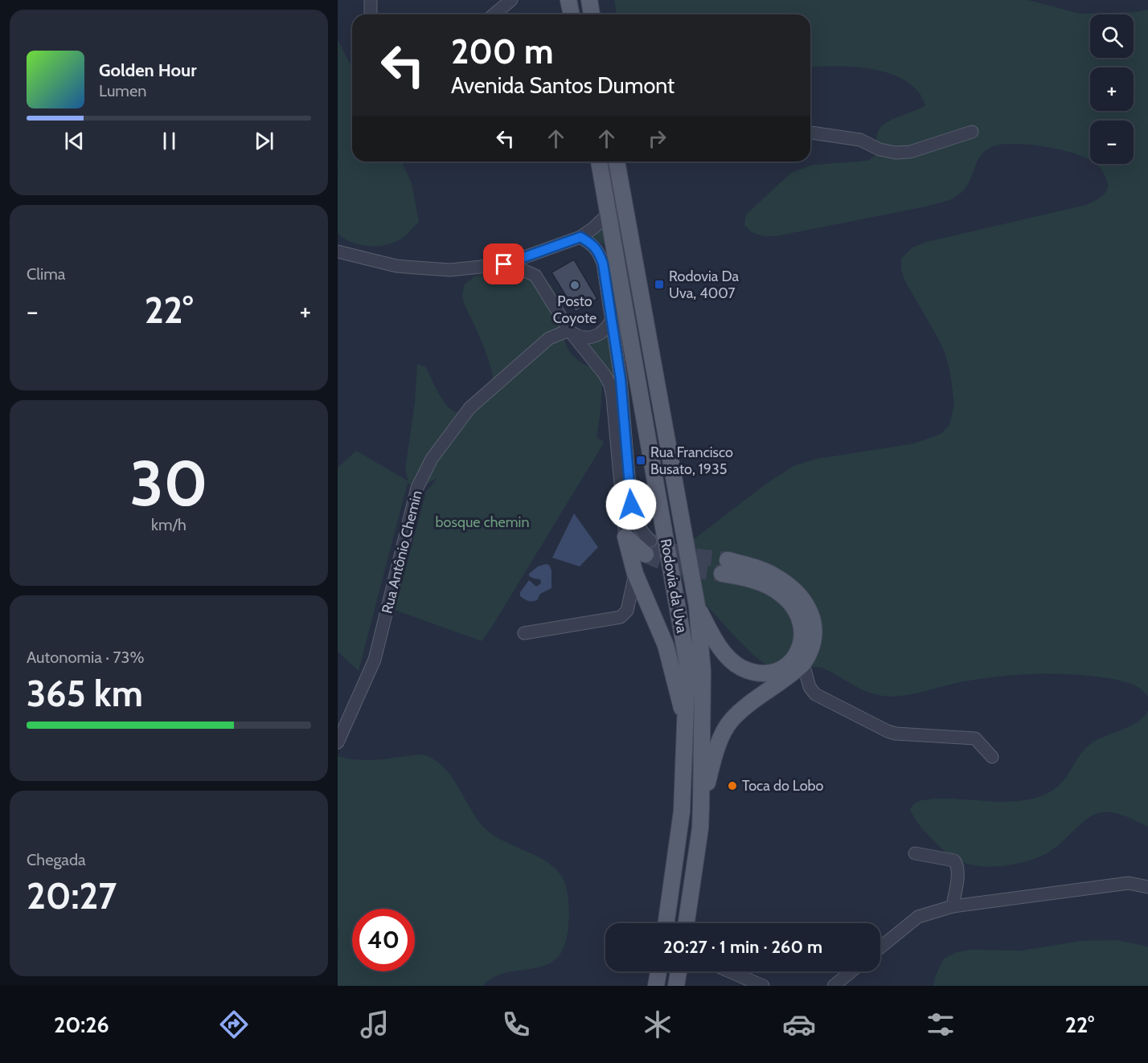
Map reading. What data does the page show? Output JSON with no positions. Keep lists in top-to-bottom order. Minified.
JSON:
{"streets":{"main road":["Rodovia da Uva"],"street":["Rua Antônio Chemin"]},"parks":["bosque chemin"],"places":{"transit":["Rodovia Da Uva, 4007","Rua Francisco Busato, 1935"],"other":["Posto Coyote","Toca do Lobo"]},"page":{"map_buttons":["+","−"],"turn":["200 m","Avenida Santos Dumont"],"song":["Golden Hour","Lumen"],"tile":["Clima",["30","km/h"],["Autonomia · 73%","365 km"],["Chegada","20:27"]],"heat":["−","22°","+"],"limit":"40","trip":"20:27 · 1 min · 260 m","tabs":["20:26","22°"]}}
